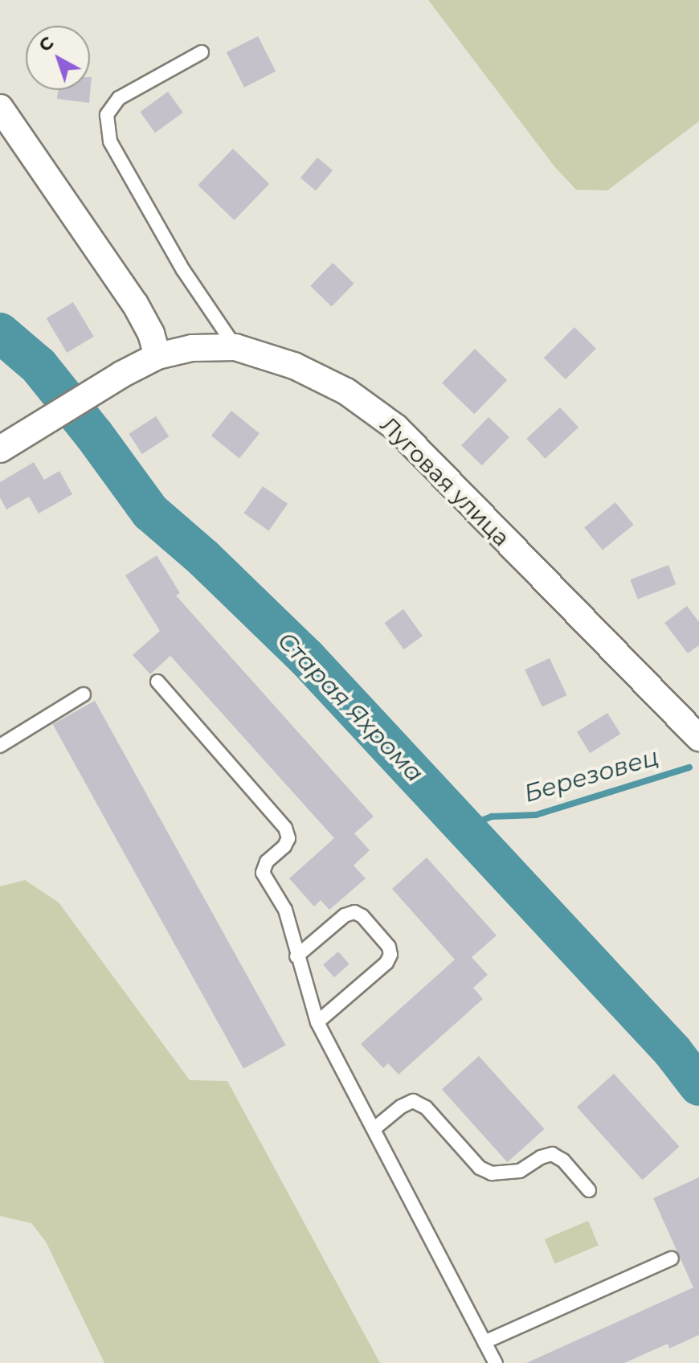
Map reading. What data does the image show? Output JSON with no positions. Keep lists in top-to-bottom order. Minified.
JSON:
{"streets":{"street":["Луговая улица"]},"water":["Старая Яхрома","Березовец"],"north":"top left"}
